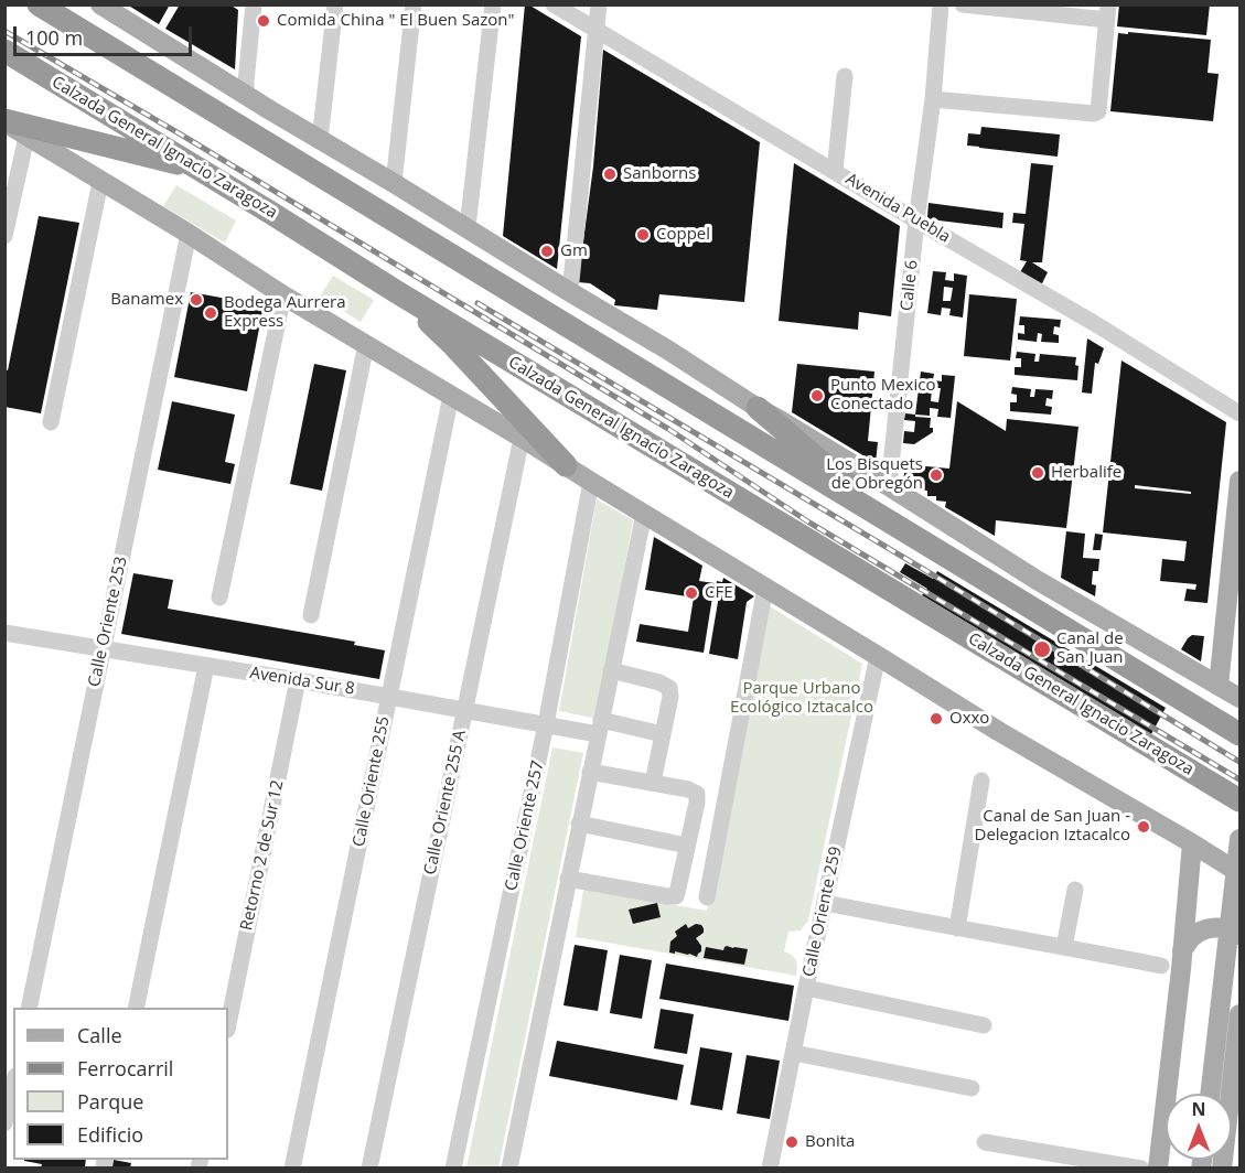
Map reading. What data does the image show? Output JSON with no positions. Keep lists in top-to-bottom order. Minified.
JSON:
{"streets":{"highway":["Calzada General Ignacio Zaragoza"],"street":["Avenida Puebla","Calle 6","Calle Oriente 253","Avenida Sur 8","Calle Oriente 255","Calle Oriente 255 A","Calle Oriente 257","Retorno 2 de Sur 12","Calle Oriente 259"]},"crossings":[["Avenida Puebla","Calle 6"],["Calle Oriente 253","Avenida Sur 8"],["Avenida Sur 8","Calle Oriente 255"],["Avenida Sur 8","Calle Oriente 255 A"],["Avenida Sur 8","Calle Oriente 257"],["Avenida Sur 8","Retorno 2 de Sur 12"]],"parks":["Parque Urbano Ecológico Iztacalco"],"places":["Comida China \" El Buen Sazon\"","Sanborns","Coppel","Gm","Banamex","Bodega Aurrera Express","Punto Mexico Conectado","Herbalife","Los Bisquets de Obregón","CFE","Canal de San Juan","Oxxo","Canal de San Juan - Delegacion Iztacalco","Bonita"],"legend":["Calle","Ferrocarril","Parque","Edificio"],"scale_bar":"100 m","north":"top"}
